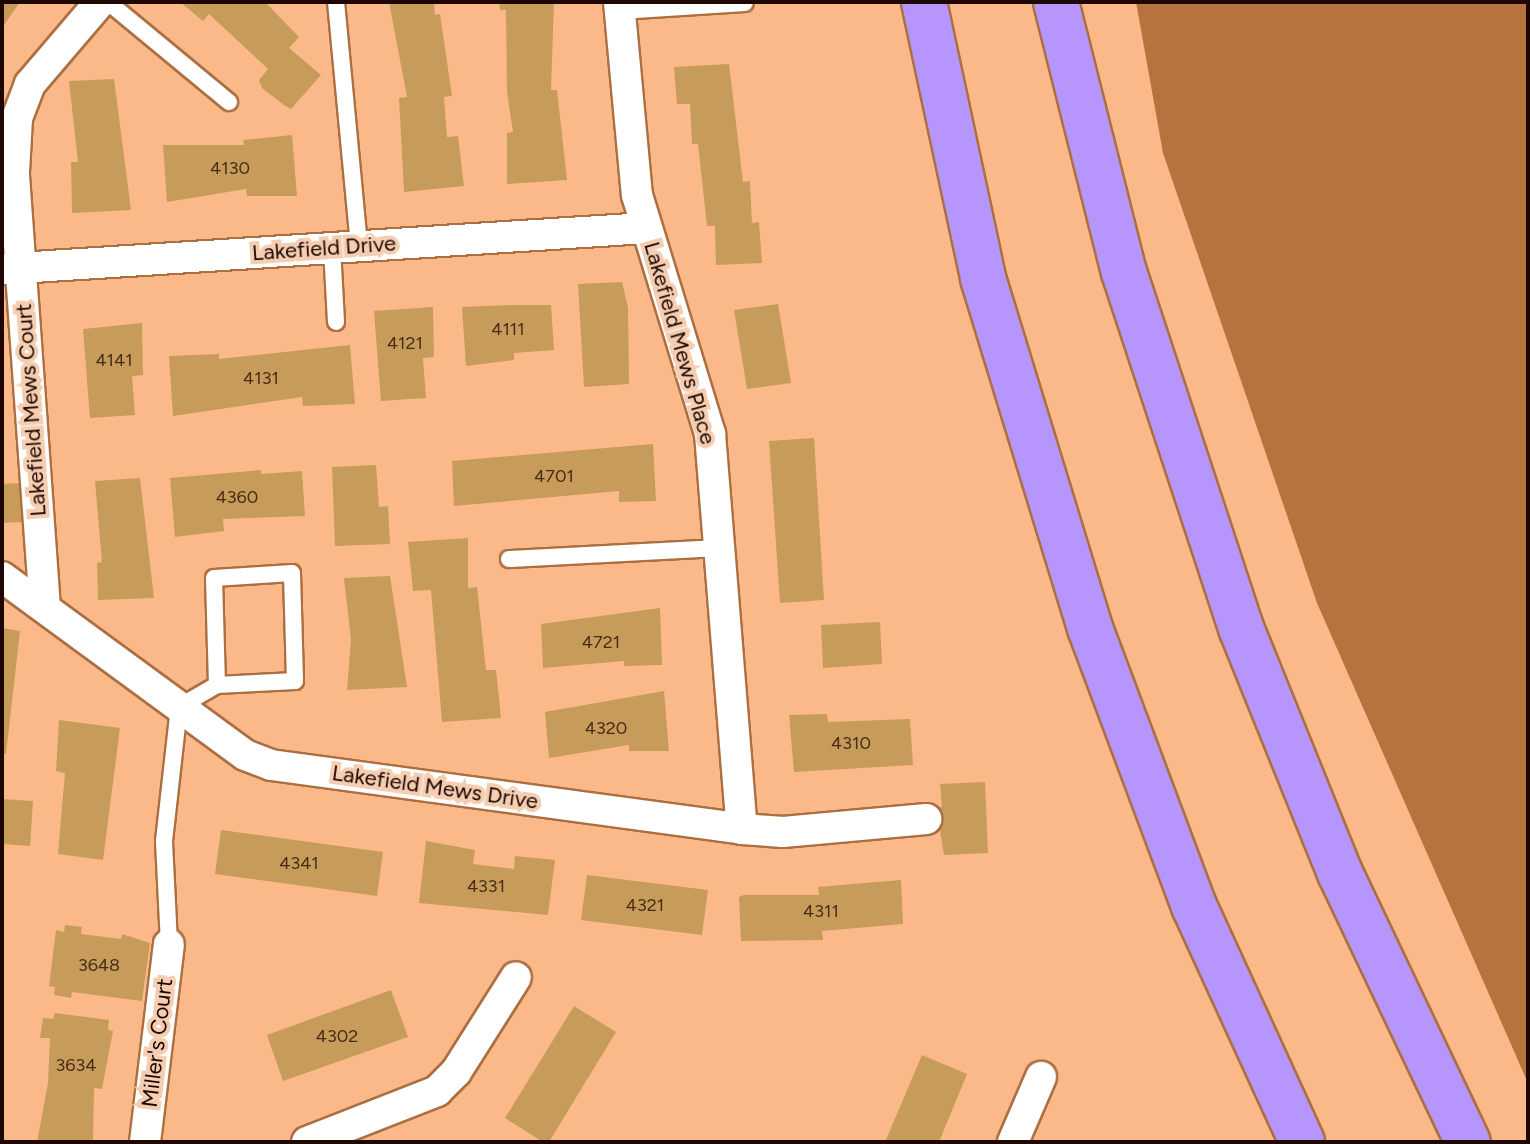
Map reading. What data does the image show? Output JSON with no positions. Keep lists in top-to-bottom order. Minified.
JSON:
{"streets":{"street":["Lakefield Drive","Lakefield Mews Place","Lakefield Mews Court","Lakefield Mews Drive","Miller's Court"]},"crossings":[["Lakefield Drive","Lakefield Mews Place"],["Lakefield Drive","Lakefield Mews Court"],["Lakefield Mews Place","Lakefield Mews Drive"],["Lakefield Mews Court","Lakefield Mews Drive"]],"house_numbers":["4130","4111","4121","4141","4131","4701","4360","4721","4320","4310","4341","4331","4321","4311","3648","4302","3634"]}
